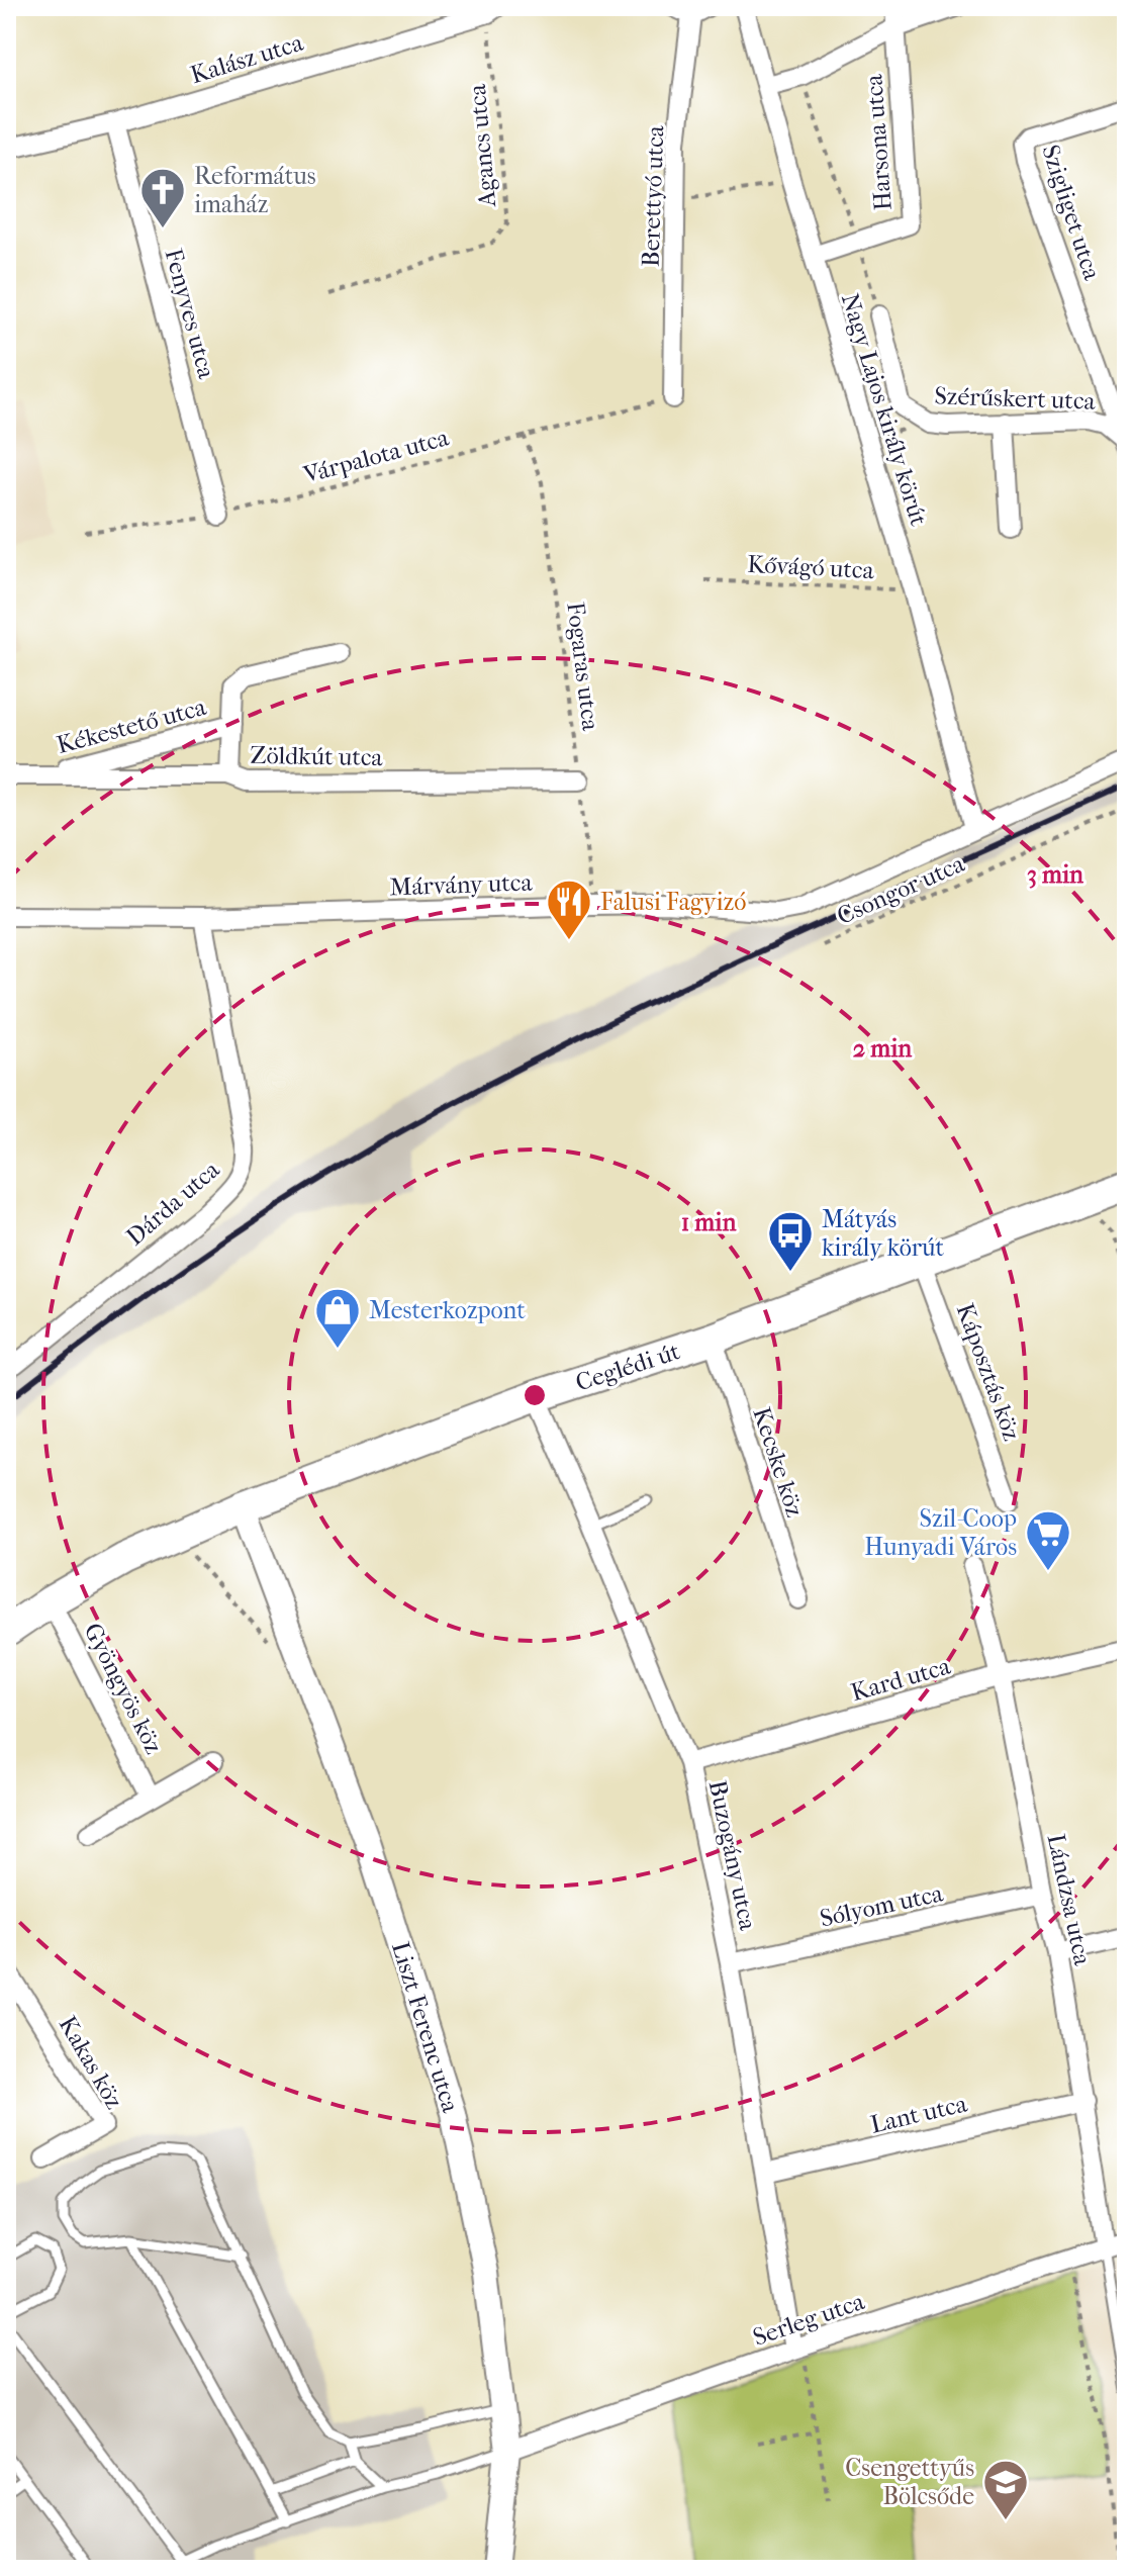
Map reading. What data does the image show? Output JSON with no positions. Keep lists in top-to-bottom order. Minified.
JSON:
{"streets":{"main road":["Ceglédi út"],"street":["Kalász utca","Harsona utca","Berettyó utca","Szigliget utca","Fenyves utca","Szérűskert utca","Nagy Lajos király körút","Kékestető utca","Zöldkút utca","Márvány utca","Dárda utca","Káposztás köz","Kecske köz","Kard utca","Gyöngyös köz","Buzogány utca","Lándzsa utca","Sólyom utca","Liszt Ferenc utca","Kakas köz","Lant utca","Serleg utca"],"path":["Agancs utca","Várpalota utca","Kővágó utca","Fogaras utca","Csongor utca"]},"crossings":[["Kalász utca","Agancs utca"],["Kalász utca","Fenyves utca"],["Harsona utca","Nagy Lajos király körút"],["Berettyó utca","Várpalota utca"],["Szigliget utca","Szérűskert utca"],["Fenyves utca","Várpalota utca"],["Nagy Lajos király körút","Kővágó utca"],["Nagy Lajos király körút","Márvány utca"],["Várpalota utca","Fogaras utca"],["Fogaras utca","Zöldkút utca"],["Fogaras utca","Márvány utca"],["Kékestető utca","Zöldkút utca"],["Márvány utca","Dárda utca"],["Ceglédi út","Káposztás köz"],["Ceglédi út","Kecske köz"],["Ceglédi út","Gyöngyös köz"],["Ceglédi út","Buzogány utca"],["Ceglédi út","Liszt Ferenc utca"],["Kard utca","Buzogány utca"],["Kard utca","Lándzsa utca"],["Buzogány utca","Sólyom utca"],["Buzogány utca","Lant utca"],["Buzogány utca","Serleg utca"],["Lándzsa utca","Sólyom utca"],["Lándzsa utca","Lant utca"],["Lándzsa utca","Serleg utca"],["Liszt Ferenc utca","Serleg utca"]],"places":{"church":["Református imaház"],"restaurant":["Falusi Fagyizó"],"bus stop":["Mátyás király körút"],"shop":["Mesterkozpont"],"supermarket":["Szil-Coop Hunyadi Város"],"school or university":["Csengettyűs Bölcsőde"]},"rings":["3 min","2 min","1 min"]}
